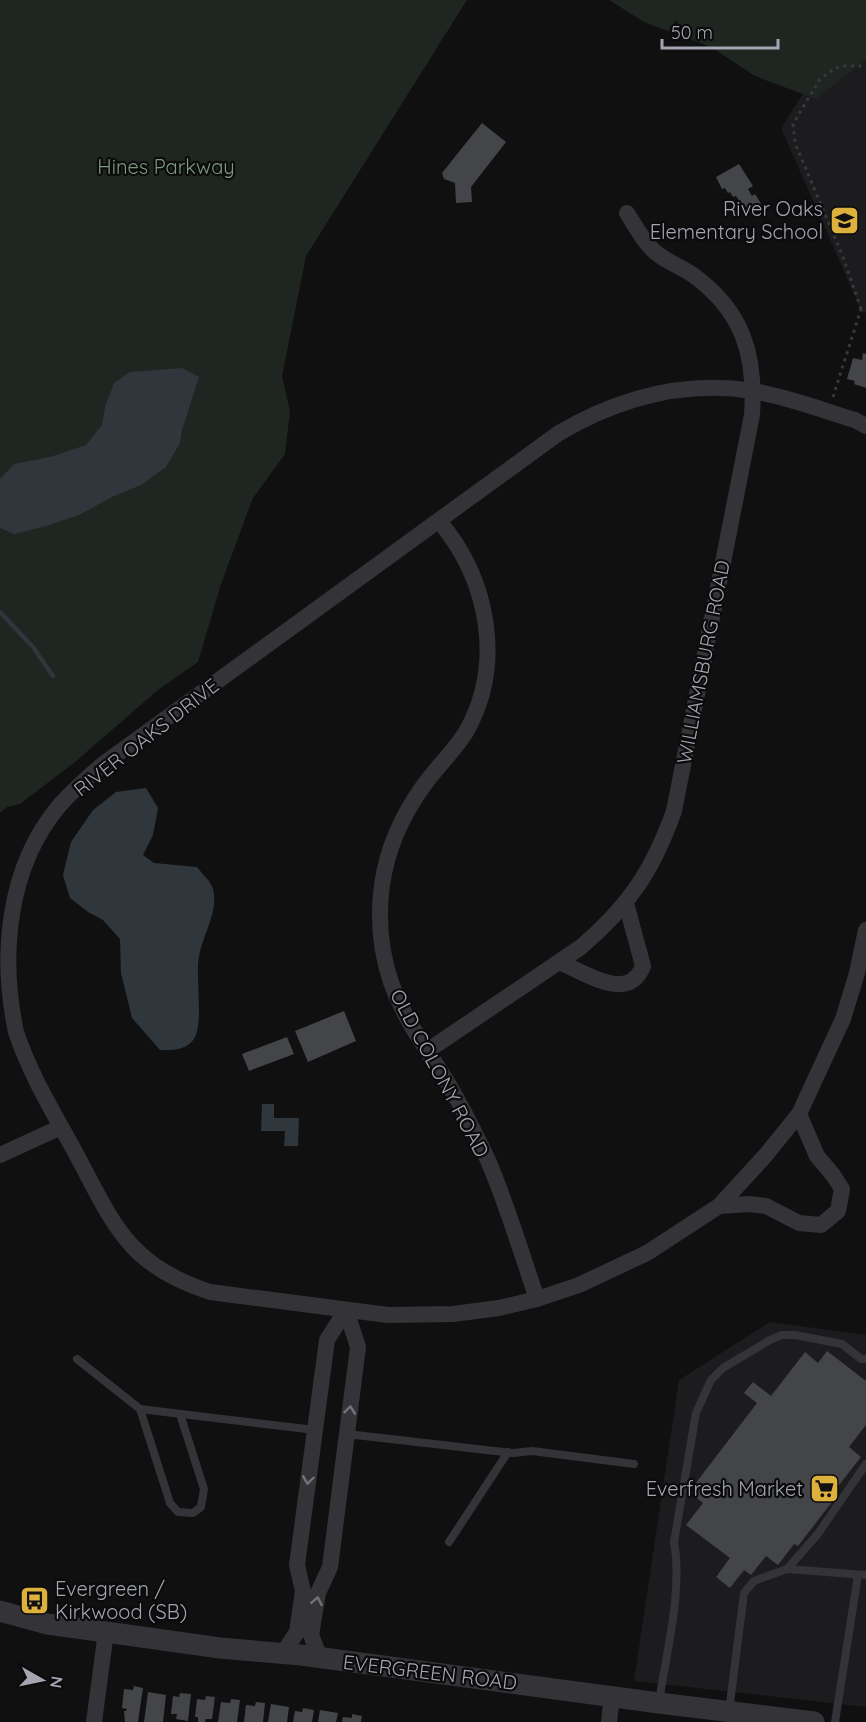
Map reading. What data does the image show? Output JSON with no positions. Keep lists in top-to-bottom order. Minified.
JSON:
{"streets":{"street":["WILLIAMSBURG ROAD","RIVER OAKS DRIVE","OLD COLONY ROAD","EVERGREEN ROAD"]},"crossings":[["WILLIAMSBURG ROAD","RIVER OAKS DRIVE"],["WILLIAMSBURG ROAD","OLD COLONY ROAD"],["RIVER OAKS DRIVE","OLD COLONY ROAD"]],"parks":["Hines Parkway"],"places":{"school or university":["River Oaks Elementary School"],"supermarket":["Everfresh Market"],"bus stop":["Evergreen / Kirkwood (SB)"]},"scale_bar":"50 m","north":"right"}
